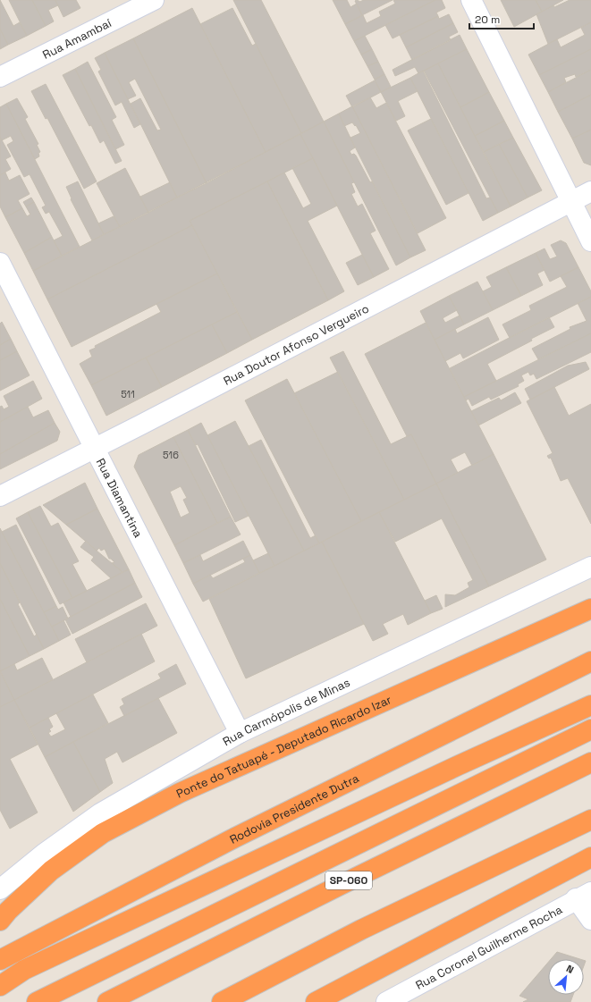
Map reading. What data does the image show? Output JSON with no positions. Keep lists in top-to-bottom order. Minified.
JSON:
{"streets":{"highway":["Ponte do Tatuapé - Deputado Ricardo Izar","Rodovia Presidente Dutra","SP-060"],"street":["Rua Amambaí","Rua Doutor Afonso Vergueiro","Rua Diamantina","Rua Carmópolis de Minas","Rua Coronel Guilherme Rocha"]},"crossings":[["Rua Doutor Afonso Vergueiro","Rua Diamantina"],["Rua Diamantina","Rua Carmópolis de Minas"]],"house_numbers":["511","516"],"scale_bar":"20 m","north":"top right"}
